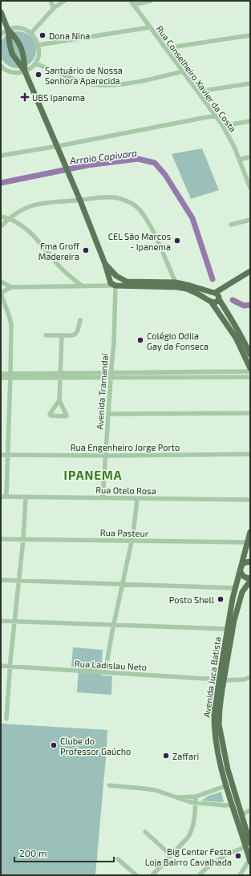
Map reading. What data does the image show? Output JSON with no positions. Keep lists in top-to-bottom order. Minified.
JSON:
{"streets":{"main road":["Avenida Tramandaí","Avenida Juca Batista"],"street":["Rua Conselheiro Xavier da Costa","Rua Engenheiro Jorge Porto","Rua Otelo Rosa","Rua Pasteur","Rua Ladislau Neto"]},"crossings":[["Avenida Tramandaí","Rua Engenheiro Jorge Porto"],["Avenida Tramandaí","Rua Otelo Rosa"],["Rua Pasteur","Avenida Juca Batista"],["Rua Ladislau Neto","Avenida Juca Batista"]],"districts":["IPANEMA"],"water":["Arroio Capivara"],"places":{"other":["Dona Nina","Santuário de Nossa Senhora Aparecida","CEL São Marcos - Ipanema","Fma Groff Madereira","Colégio Odila Gay da Fonseca","Posto Shell","Clube do Professor Gaúcho","Zaffari","Big Center Festa Loja Bairro Cavalhada"],"health":["UBS Ipanema"]},"scale_bar":"200 m"}
